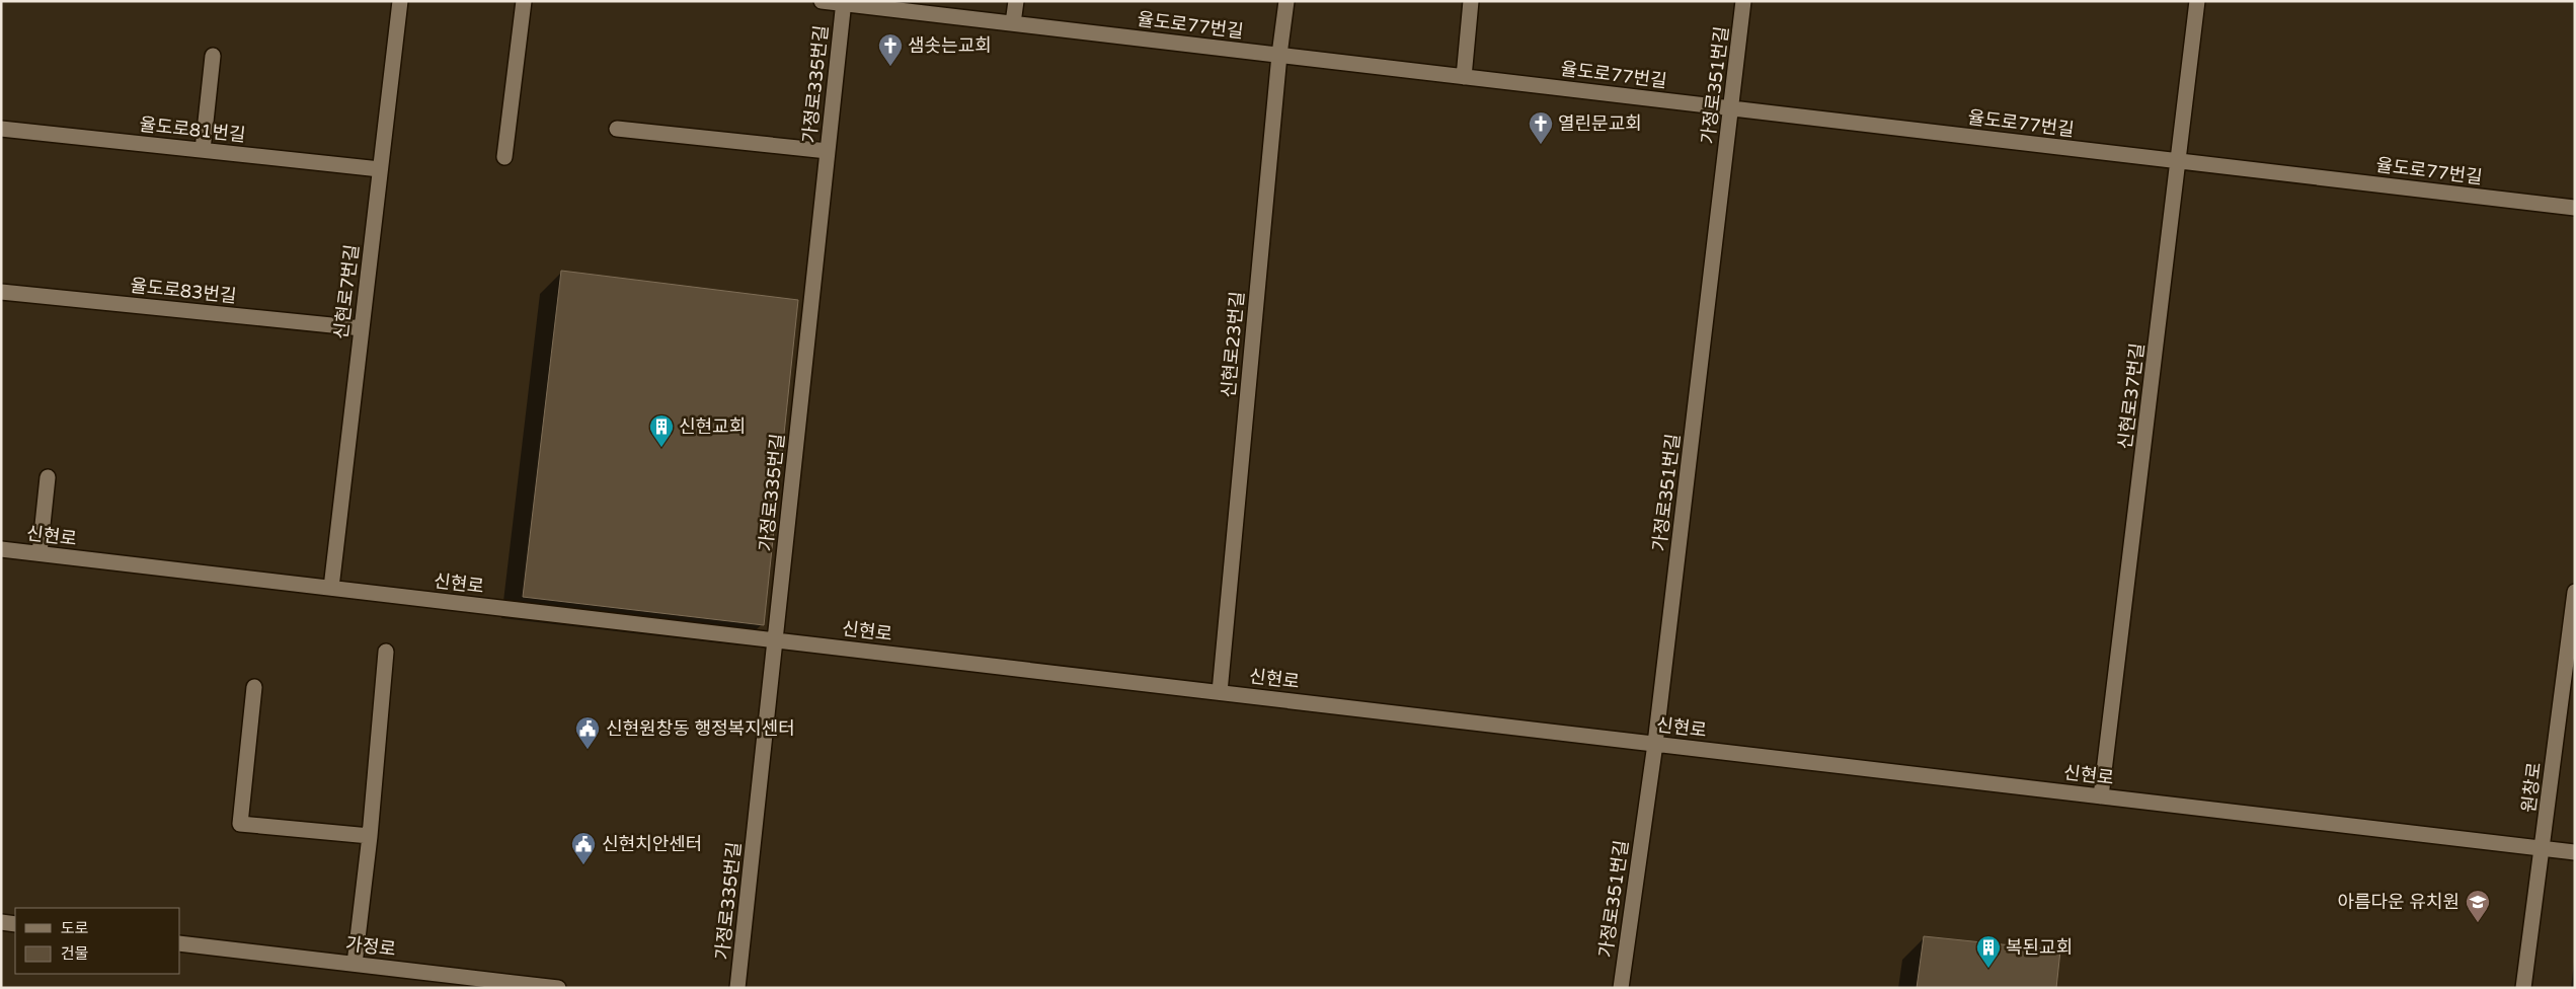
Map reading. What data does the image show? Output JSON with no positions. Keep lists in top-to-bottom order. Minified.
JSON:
{"streets":{"street":["율도로77번길","가정로335번길","가정로351번길","율도로81번길","율도로83번길","신현로7번길","신현로23번길","신현로37번길","신현로","원창로","가정로"]},"crossings":[["율도로77번길","가정로335번길"],["율도로77번길","가정로351번길"],["율도로77번길","신현로23번길"],["율도로77번길","신현로37번길"],["가정로335번길","신현로"],["가정로351번길","신현로"],["율도로81번길","신현로7번길"],["율도로83번길","신현로7번길"],["신현로7번길","신현로"],["신현로23번길","신현로"],["신현로37번길","신현로"],["신현로","원창로"]],"places":{"church":["샘솟는교회","열린문교회"],"building":["신현교회","복된교회"],"public building":["신현원창동 행정복지센터","신현치안센터"],"school or university":["아름다운 유치원"]},"legend":["도로","건물"]}
